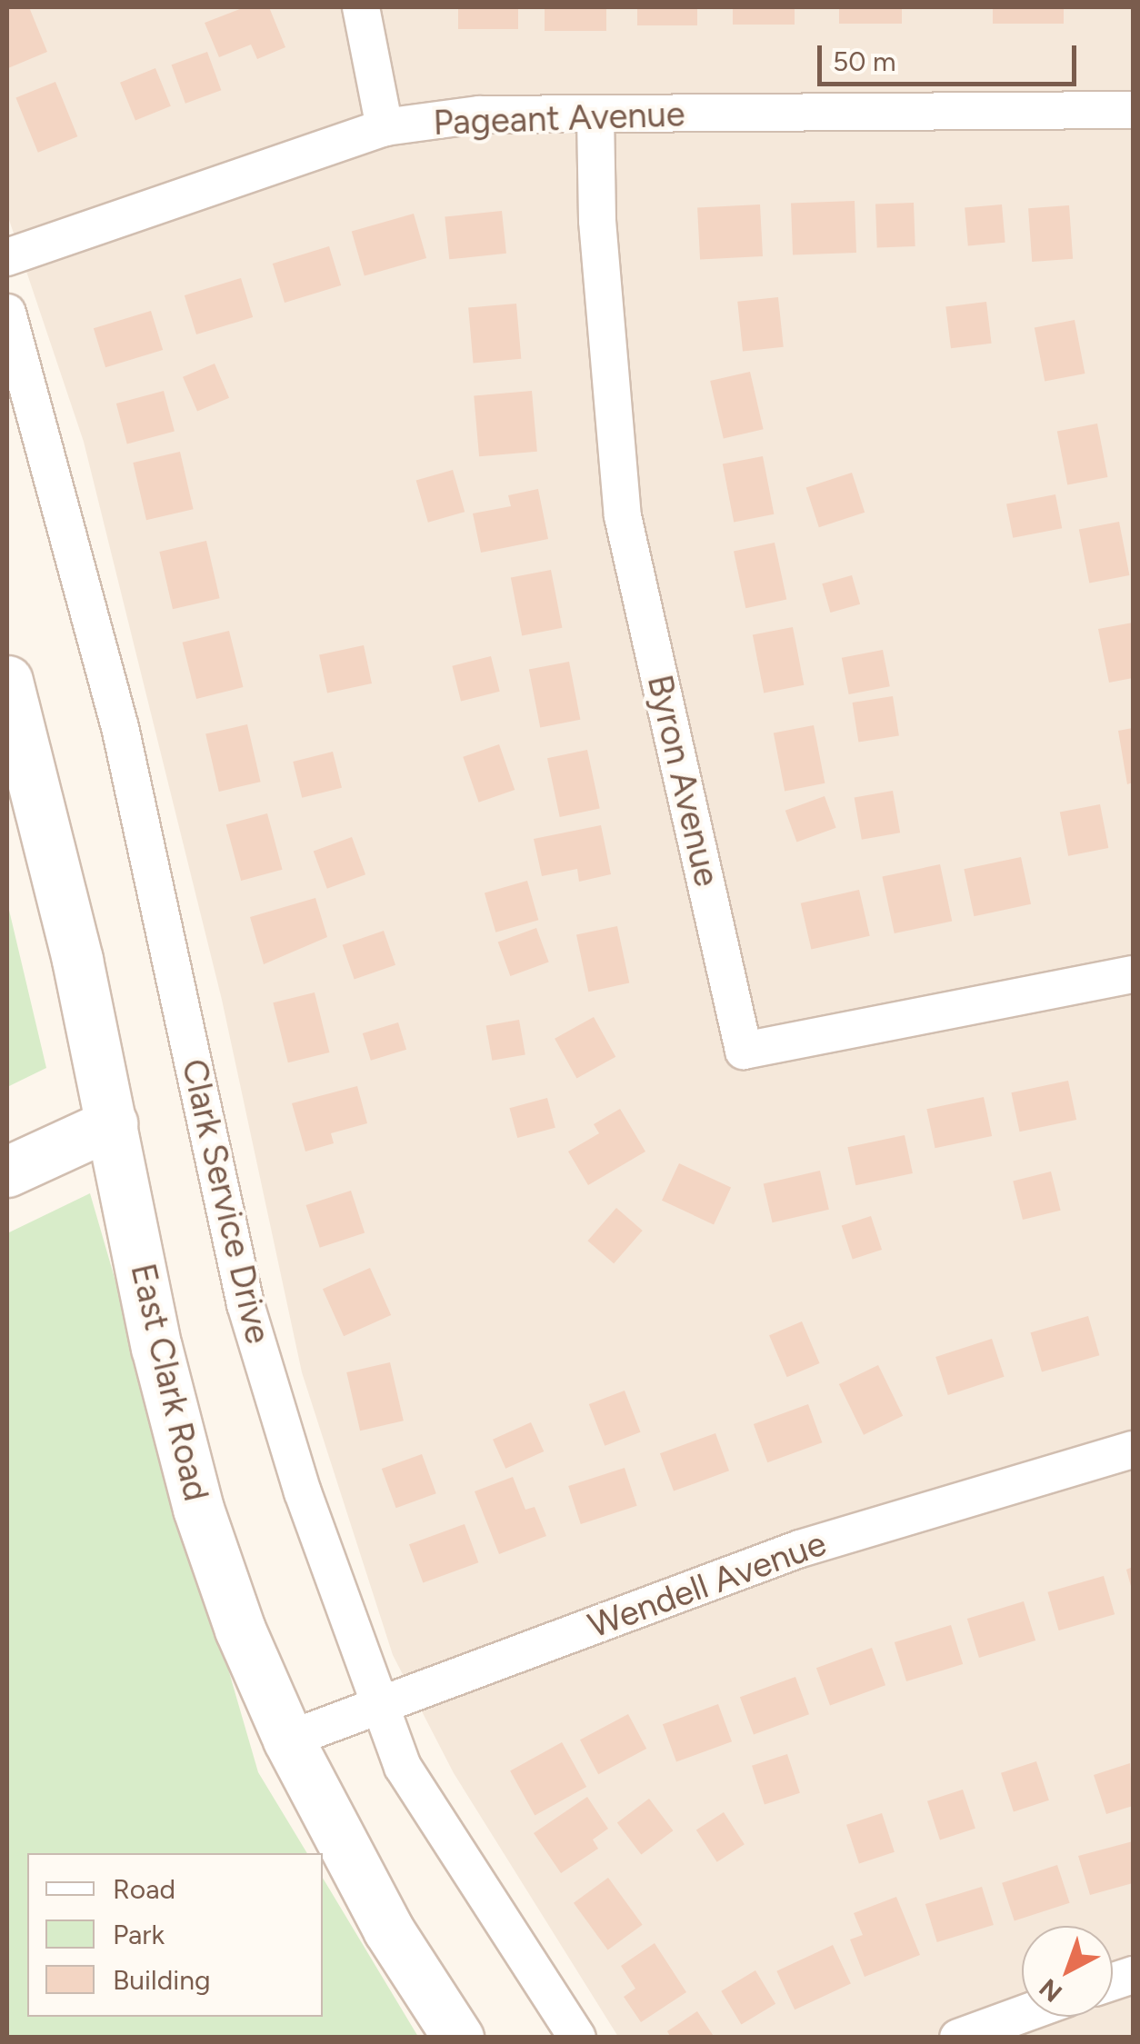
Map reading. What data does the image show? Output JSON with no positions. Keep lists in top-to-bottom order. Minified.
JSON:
{"streets":{"main road":["East Clark Road"],"street":["Pageant Avenue","Byron Avenue","Clark Service Drive","Wendell Avenue"]},"crossings":[["Pageant Avenue","Byron Avenue"],["Clark Service Drive","Wendell Avenue"],["East Clark Road","Wendell Avenue"]],"legend":["Road","Park","Building"],"scale_bar":"50 m","north":"bottom left"}
